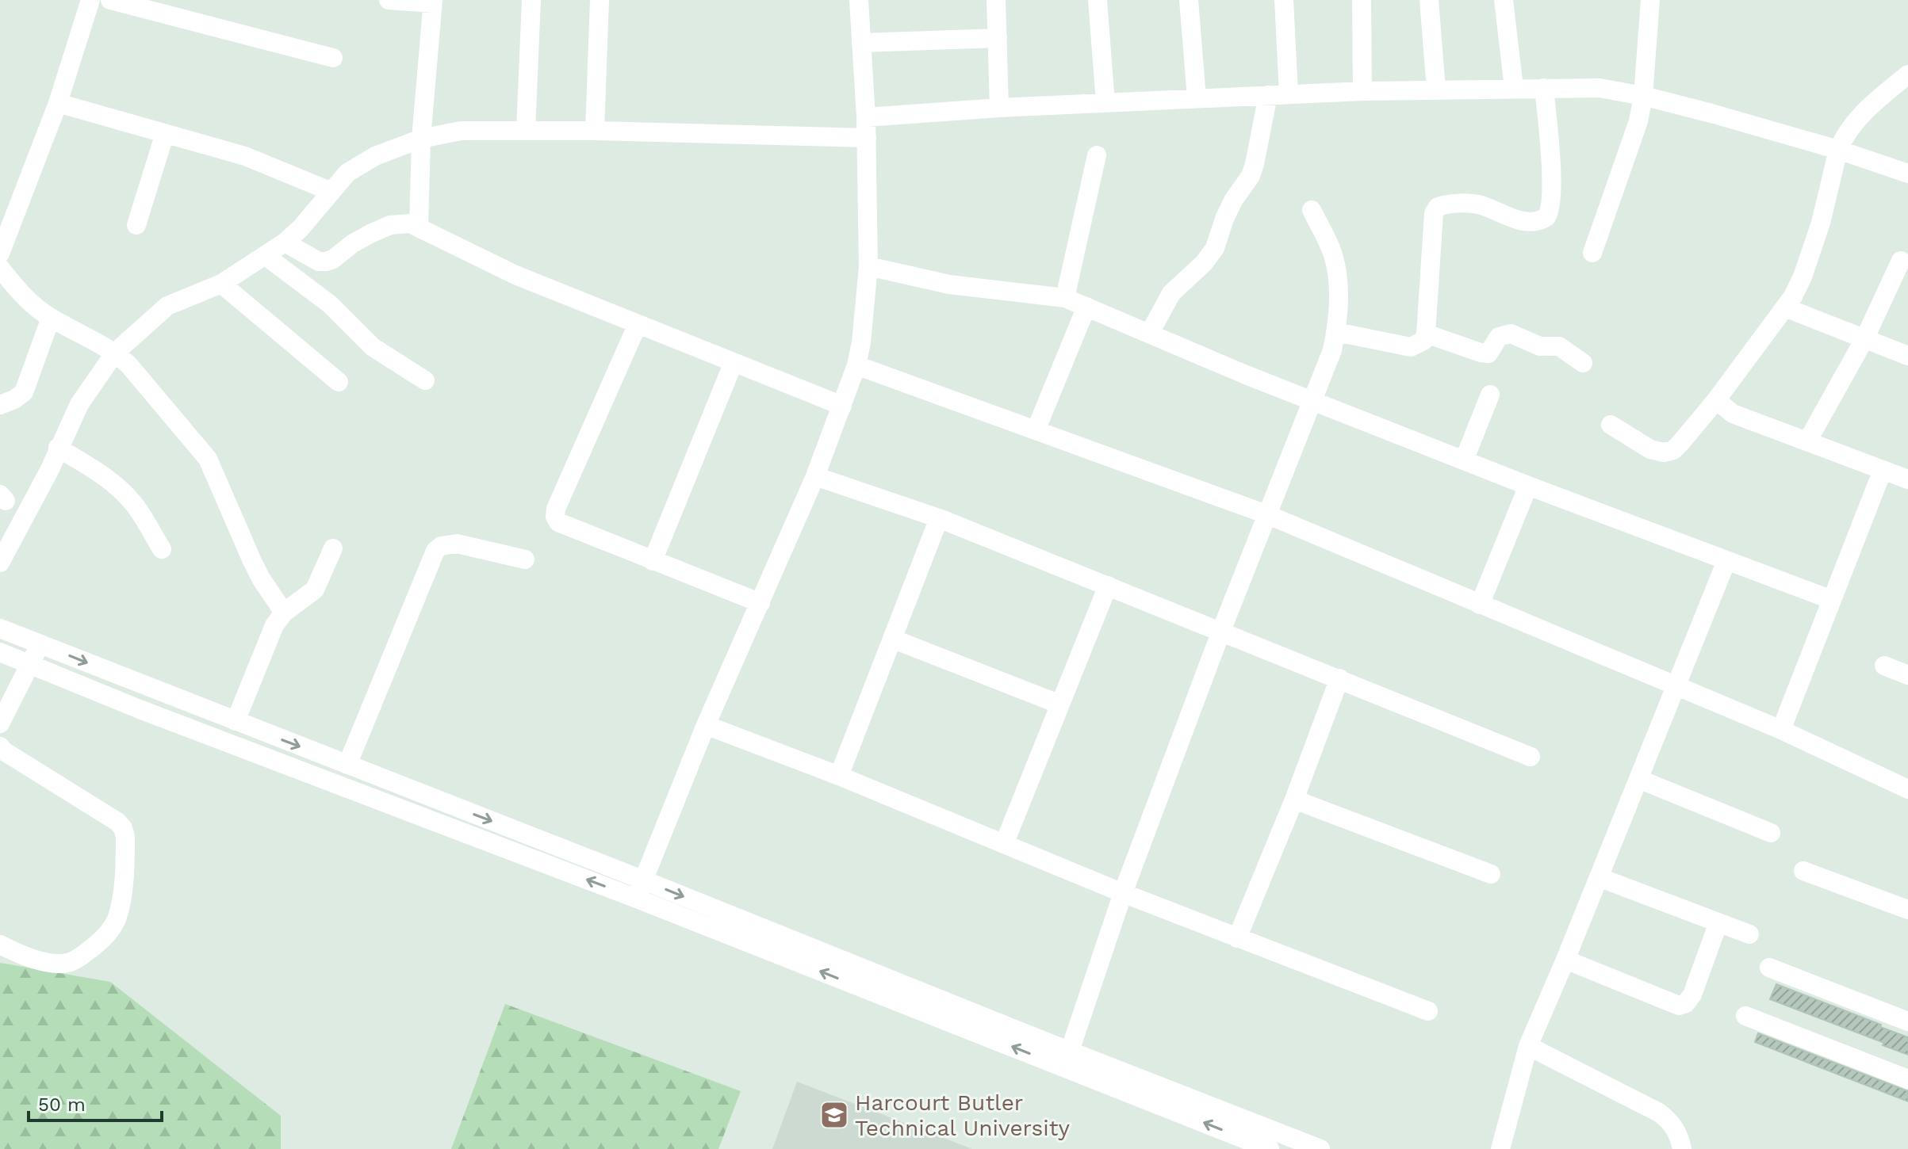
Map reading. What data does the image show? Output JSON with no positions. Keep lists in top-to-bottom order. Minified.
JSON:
{"places":{"school or university":["Harcourt Butler Technical University"]},"scale_bar":"50 m"}
